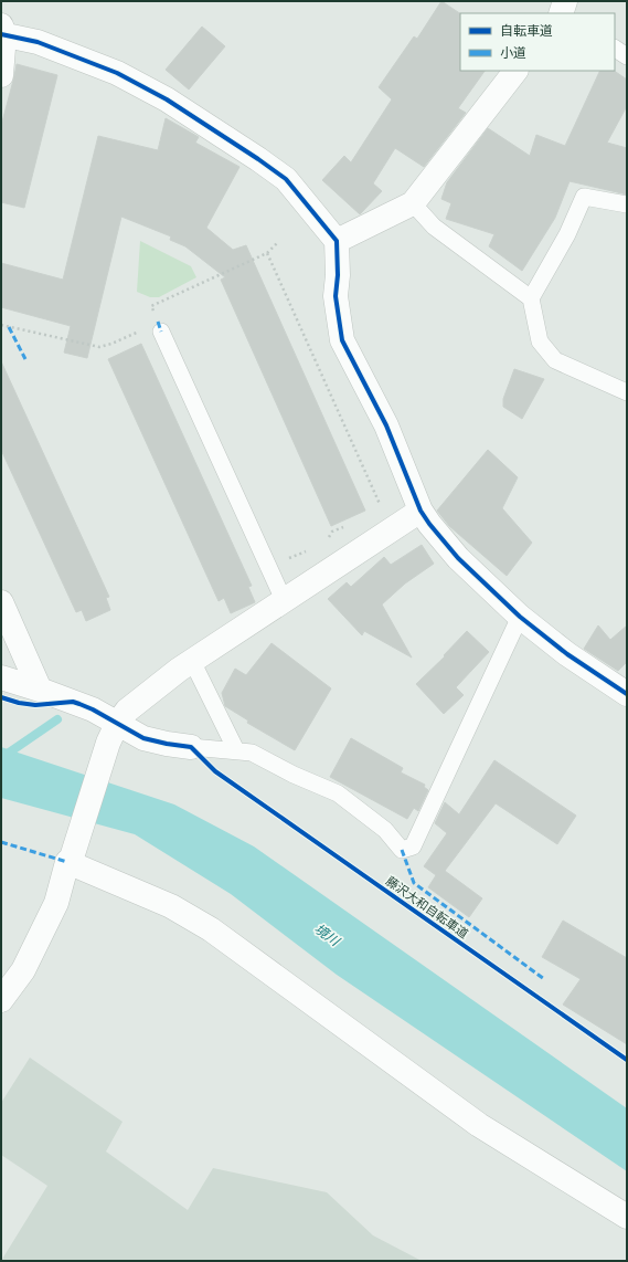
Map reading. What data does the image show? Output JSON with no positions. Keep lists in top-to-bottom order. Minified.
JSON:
{"streets":{"cycle path":["藤沢大和自転車道"]},"water":["境川"],"legend":["自転車道","小道"]}
